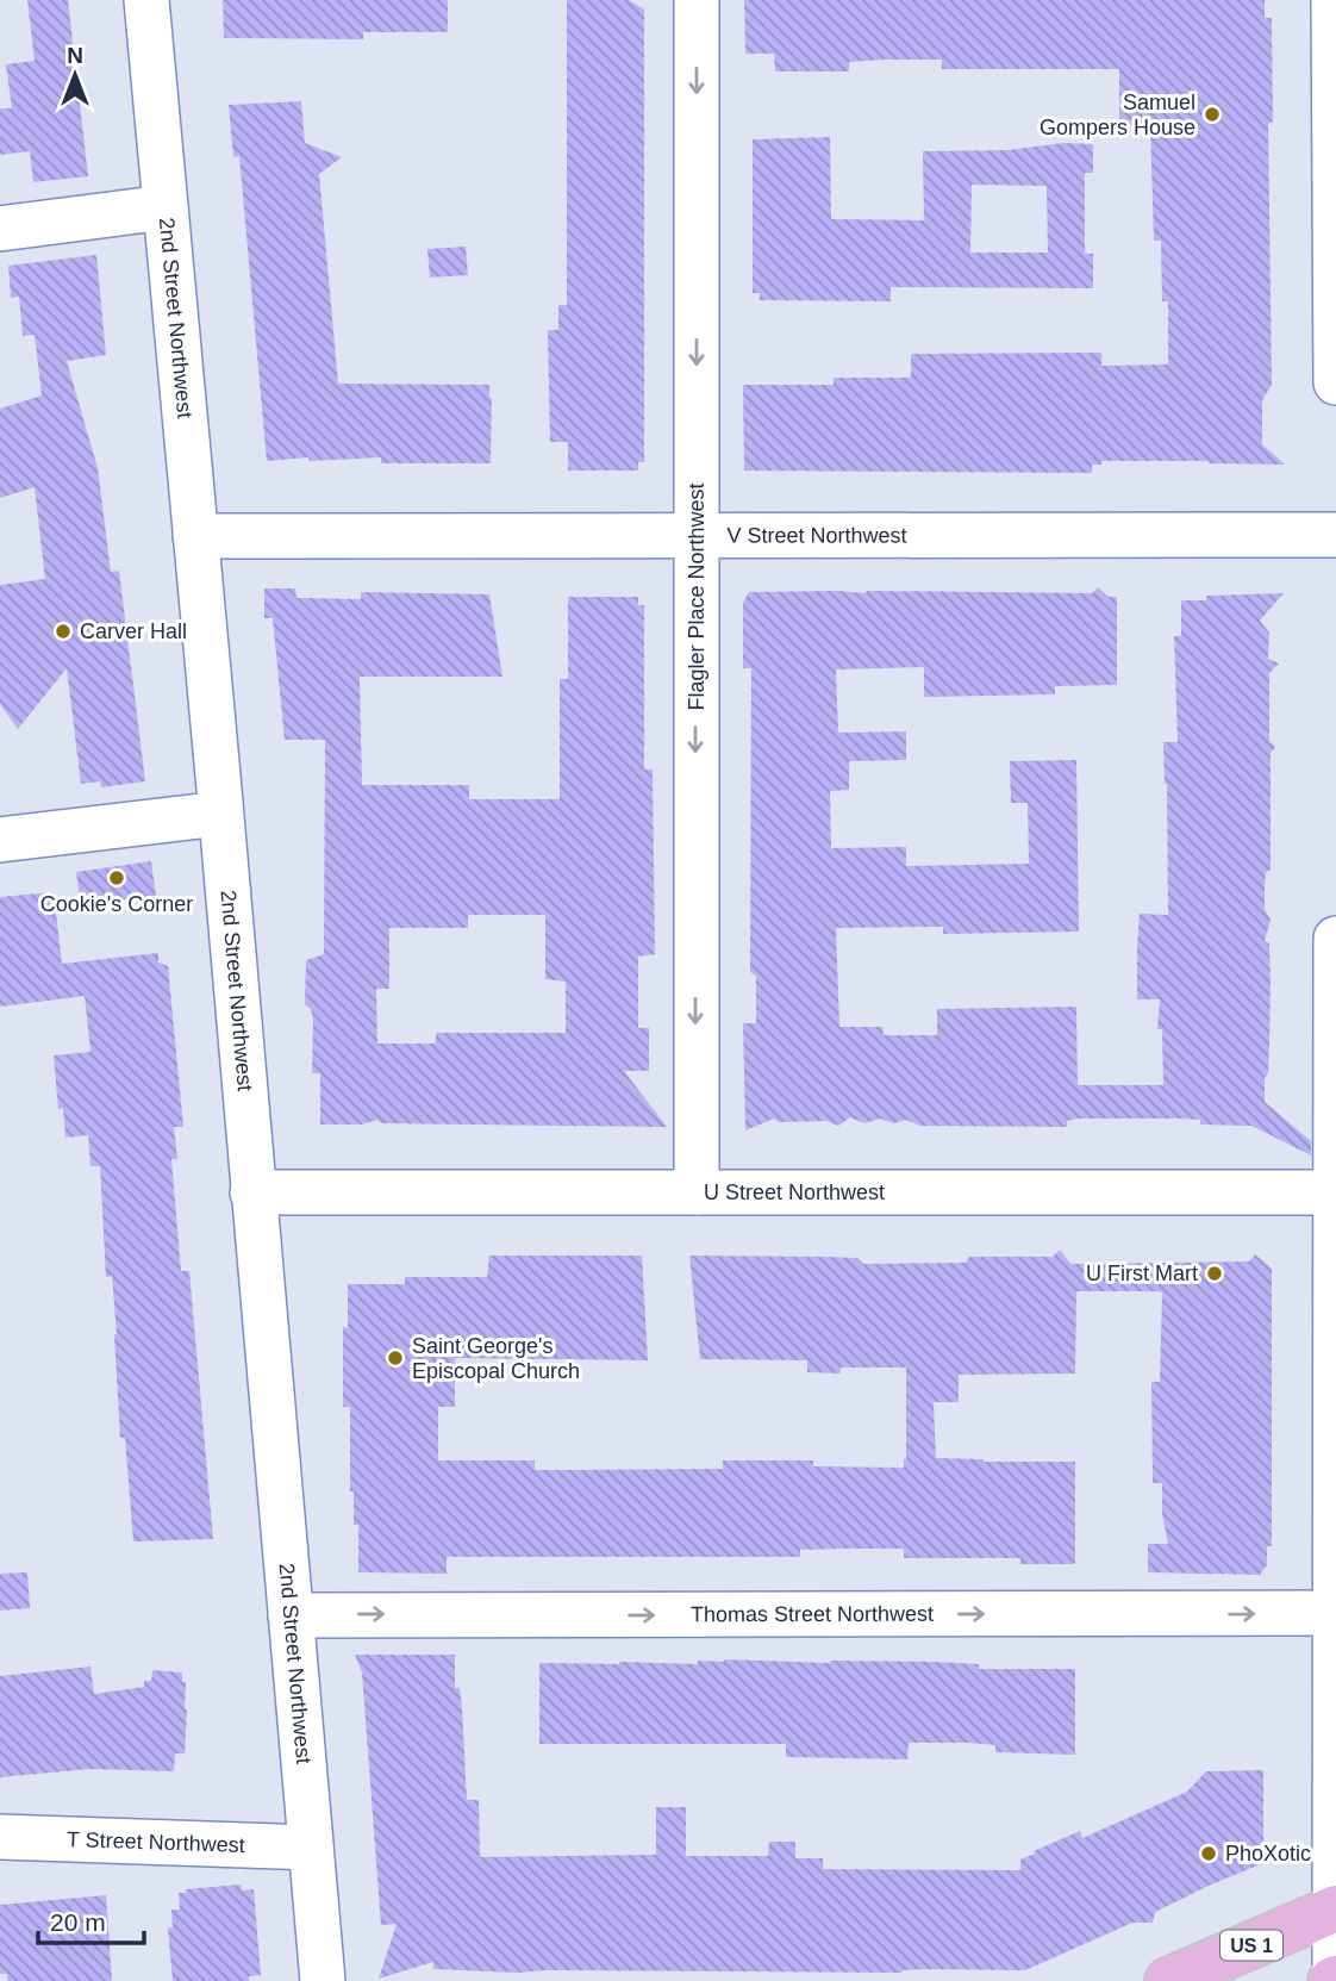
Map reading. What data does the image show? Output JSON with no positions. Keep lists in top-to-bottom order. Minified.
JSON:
{"streets":{"main road":["US 1"],"street":["2nd Street Northwest","V Street Northwest","Flagler Place Northwest","U Street Northwest","Thomas Street Northwest","T Street Northwest"]},"crossings":[["2nd Street Northwest","V Street Northwest"],["2nd Street Northwest","U Street Northwest"],["2nd Street Northwest","Thomas Street Northwest"],["2nd Street Northwest","T Street Northwest"],["V Street Northwest","Flagler Place Northwest"],["Flagler Place Northwest","U Street Northwest"]],"one_way":["Flagler Place Northwest","Thomas Street Northwest"],"places":["Samuel Gompers House","Carver Hall","Cookie's Corner","U First Mart","Saint George's Episcopal Church","PhoXotic"],"scale_bar":"20 m","north":"top"}
